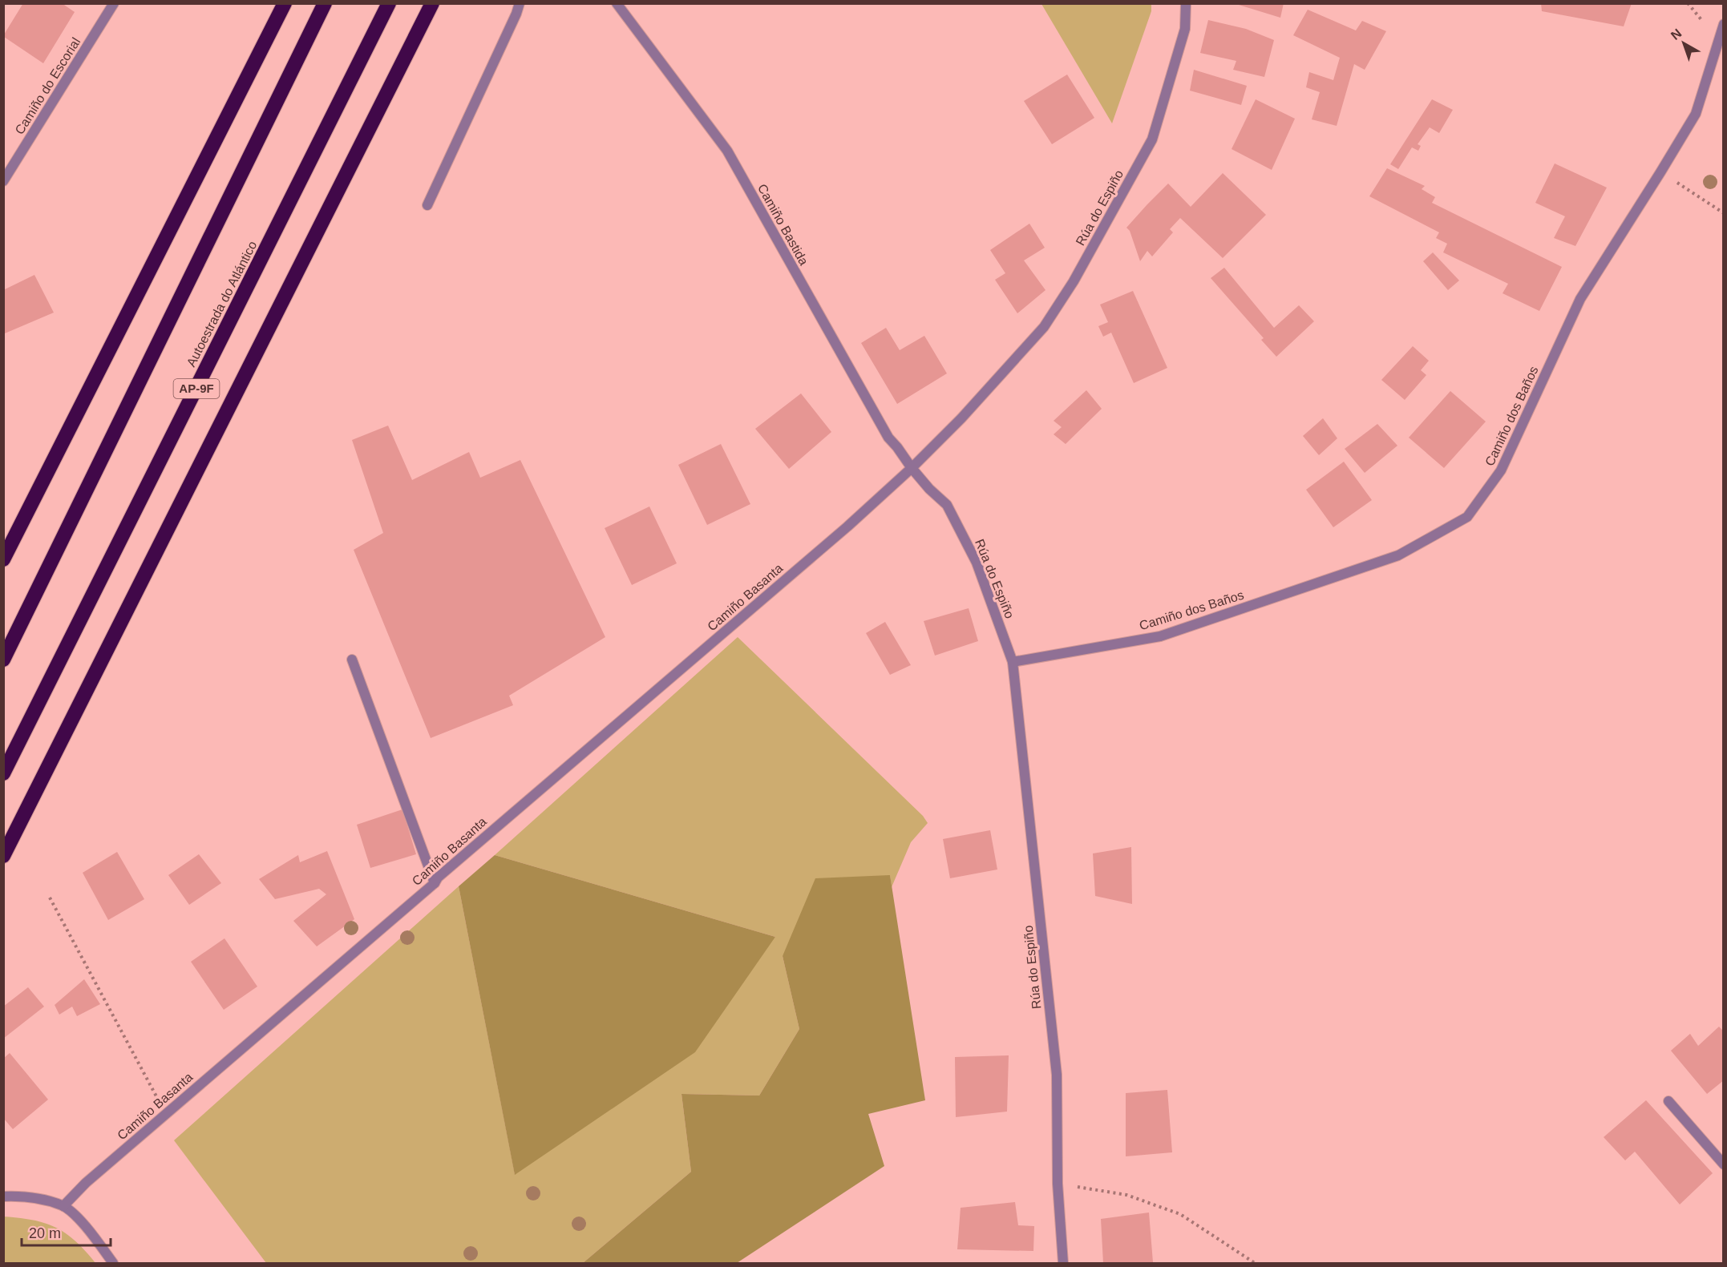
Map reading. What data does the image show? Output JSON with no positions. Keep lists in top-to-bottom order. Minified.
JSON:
{"streets":{"highway":["Autoestrada do Atlántico","AP-9F"],"street":["Camiño do Escorial","Rúa do Espiño","Camiño Bastida","Camiño dos Baños","Camiño Basanta"]},"crossings":[["Rúa do Espiño","Camiño Bastida"],["Rúa do Espiño","Camiño dos Baños"],["Rúa do Espiño","Camiño Basanta"],["Camiño Bastida","Camiño Basanta"]],"scale_bar":"20 m","north":"top left"}
